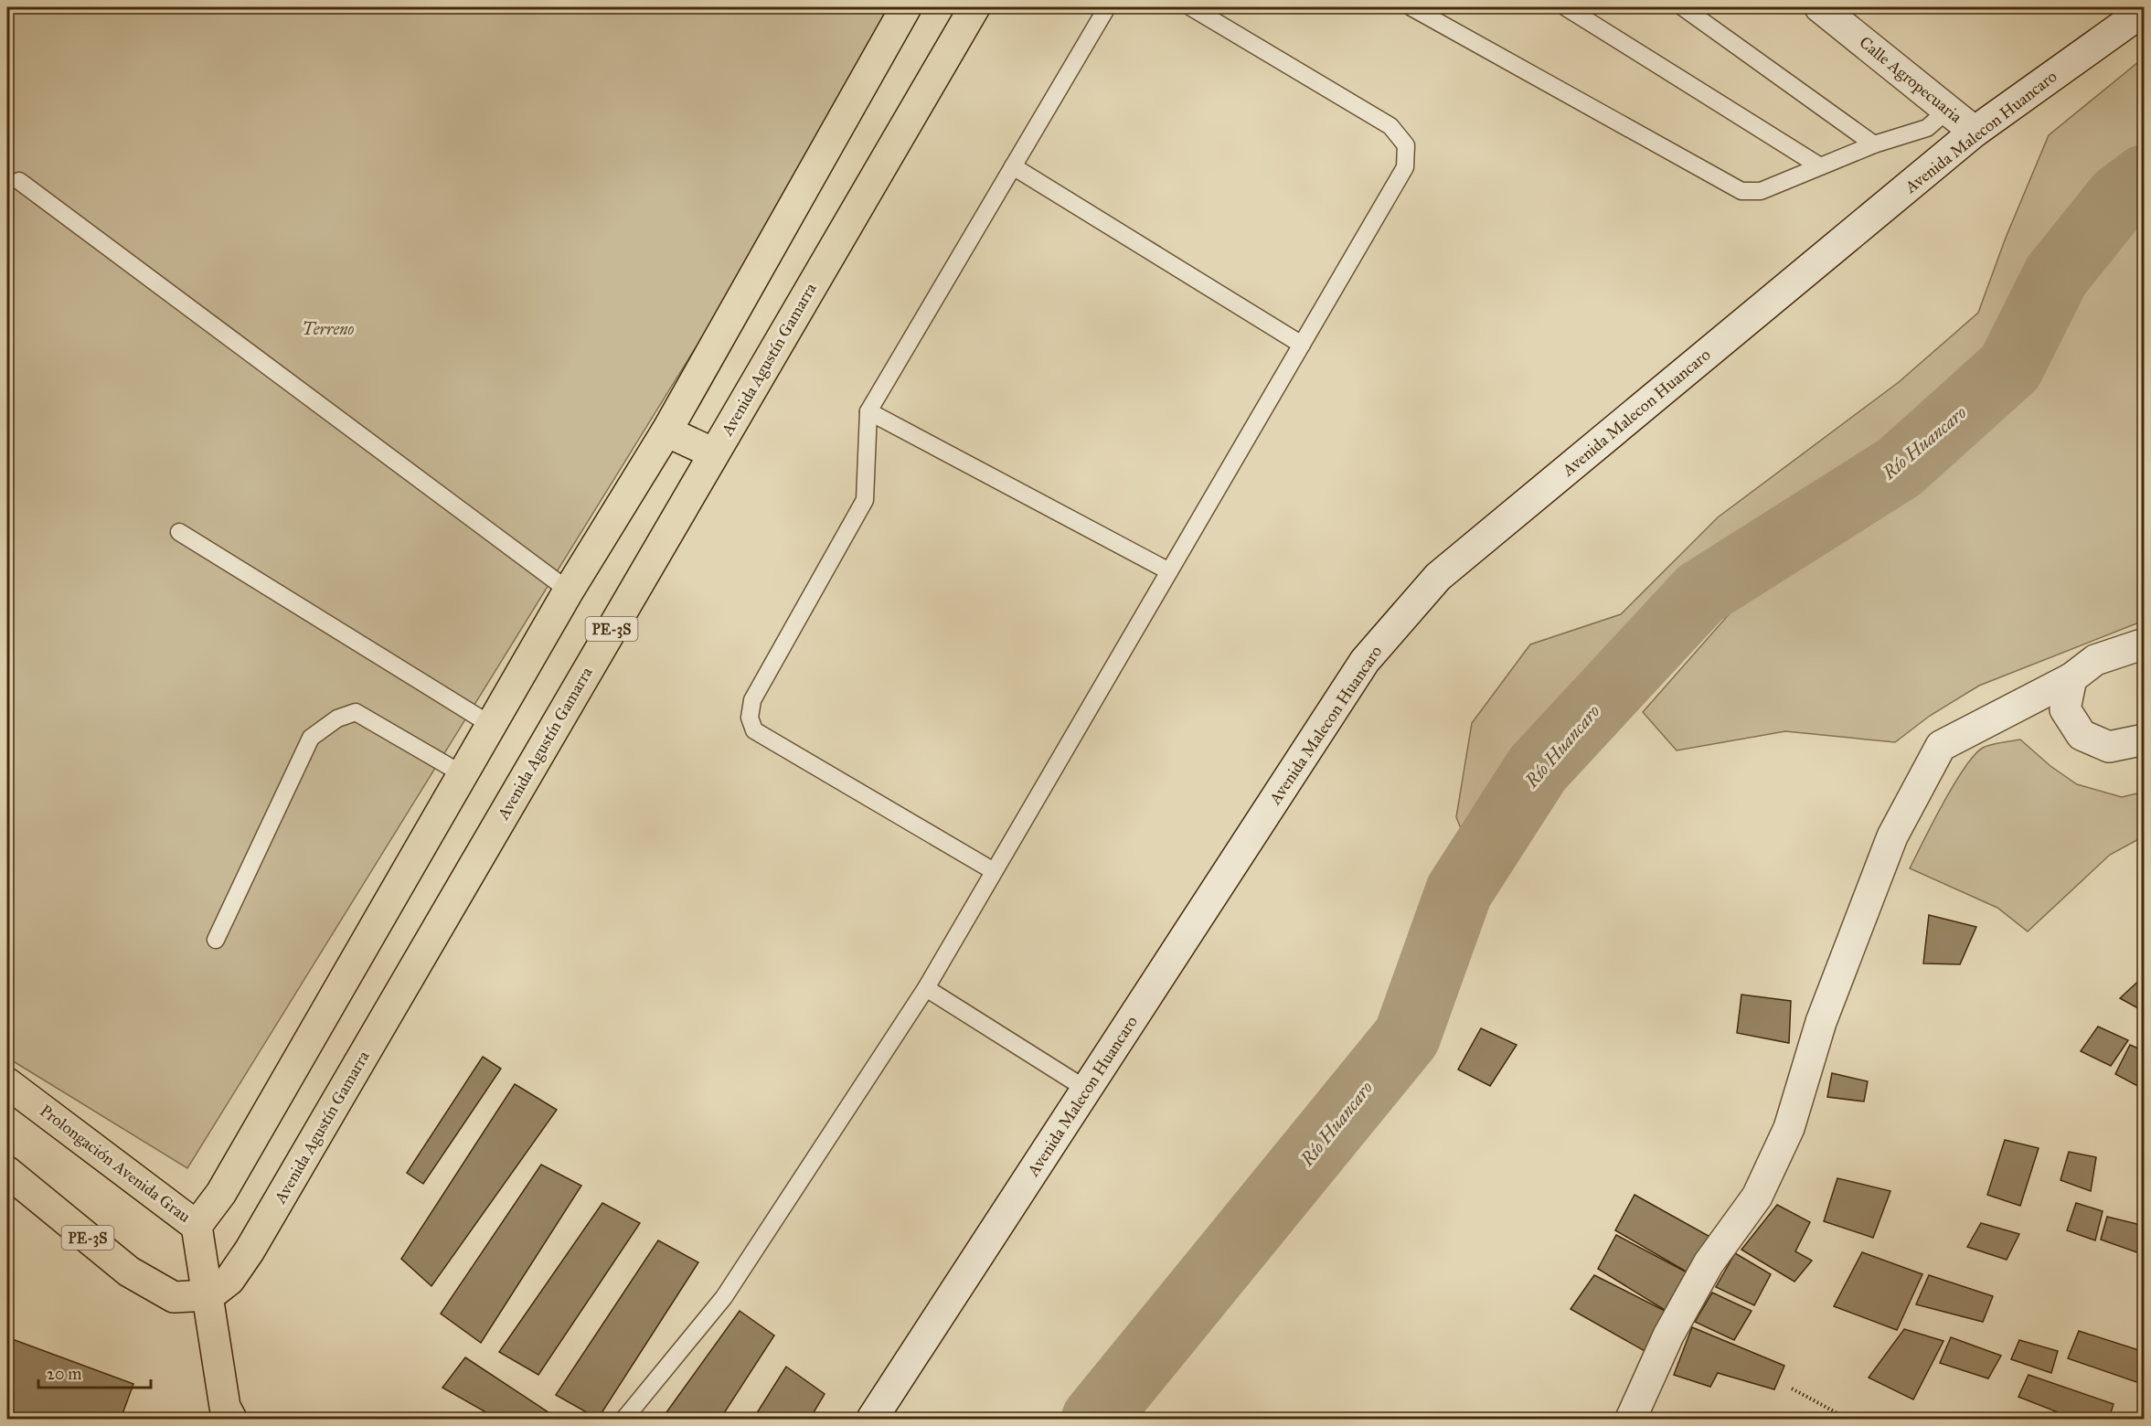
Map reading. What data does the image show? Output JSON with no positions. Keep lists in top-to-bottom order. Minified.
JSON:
{"streets":{"main road":["Avenida Agustín Gamarra","PE-3S","Prolongación Avenida Grau"],"street":["Calle Agropecuaria","Avenida Malecon Huancaro"]},"crossings":[["Calle Agropecuaria","Avenida Malecon Huancaro"],["Avenida Agustín Gamarra","PE-3S"]],"water":["Río Huancaro"],"parks":["Terreno"],"scale_bar":"20 m"}
